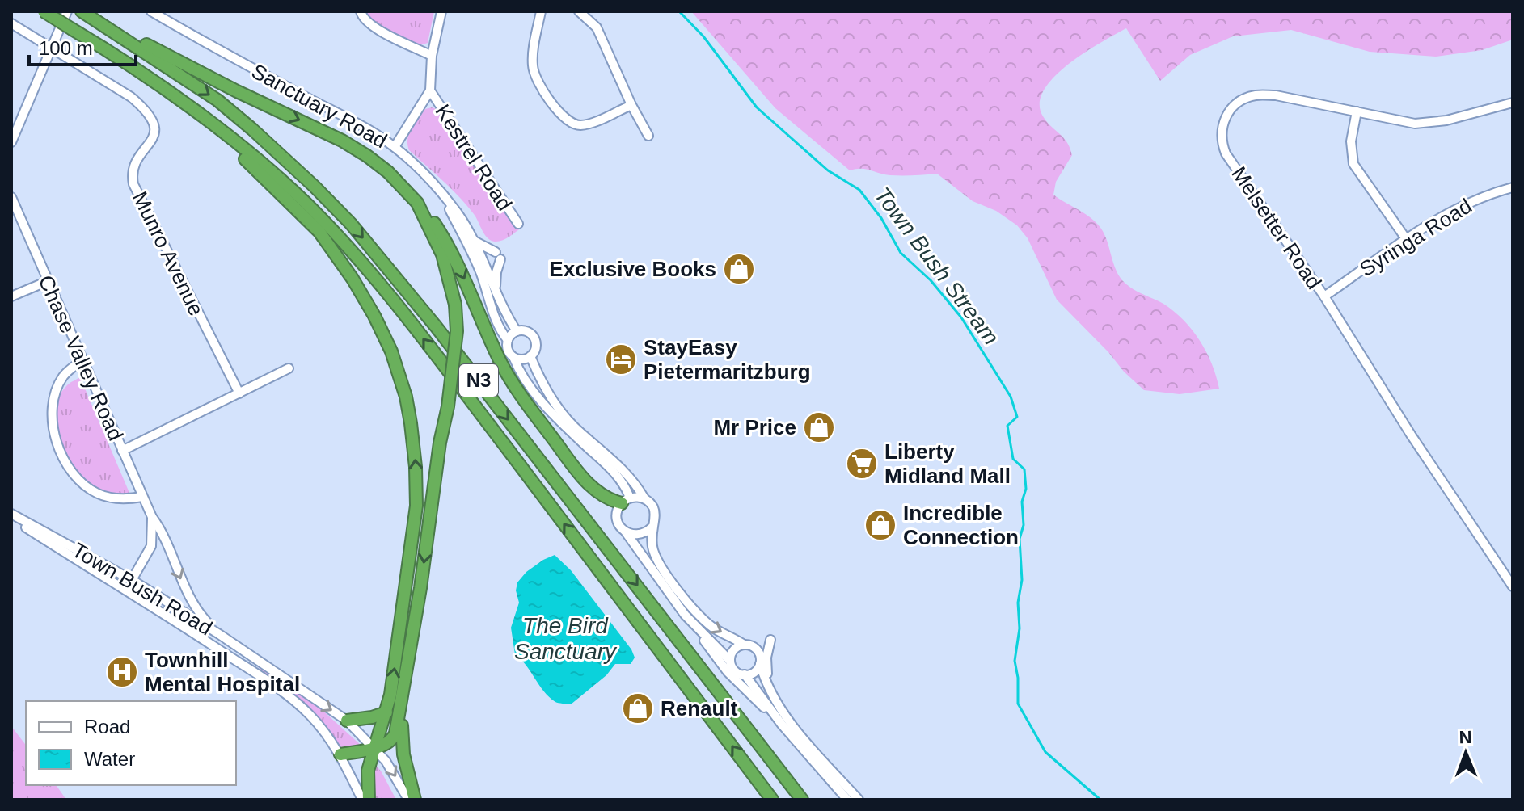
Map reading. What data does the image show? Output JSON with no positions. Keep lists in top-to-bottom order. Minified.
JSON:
{"streets":{"highway":["N3"],"street":["Sanctuary Road","Kestrel Road","Melsetter Road","Syringa Road","Munro Avenue","Chase Valley Road","Town Bush Road"]},"crossings":[["Melsetter Road","Syringa Road"],["Chase Valley Road","Town Bush Road"]],"water":["Town Bush Stream","The Bird Sanctuary"],"places":{"shop":["Exclusive Books","Mr Price","Incredible Connection","Renault"],"hotel":["StayEasy Pietermaritzburg"],"supermarket":["Liberty Midland Mall"],"hospital":["Townhill Mental Hospital"]},"legend":["Road","Water"],"scale_bar":"100 m","north":"top"}
